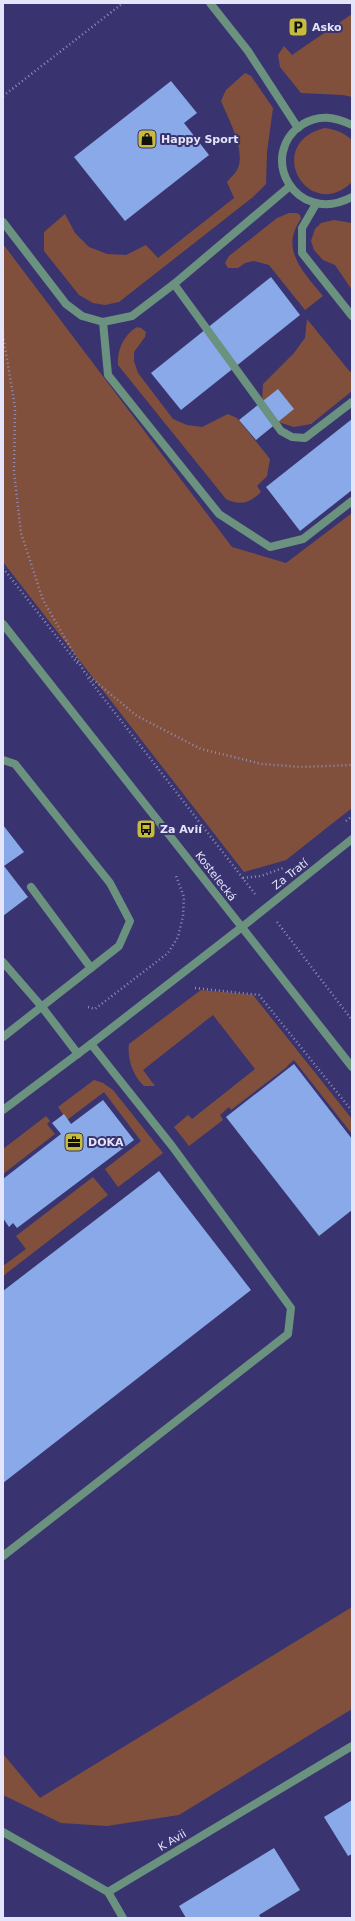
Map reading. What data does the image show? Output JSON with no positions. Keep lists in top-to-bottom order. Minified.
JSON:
{"streets":{"street":["Za Tratí","Kostelecká","K Avii"]},"crossings":[["Za Tratí","Kostelecká"]],"places":{"parking":["Asko"],"shop":["Happy Sport"],"bus stop":["Za Avií"],"office":["DOKA"]}}
